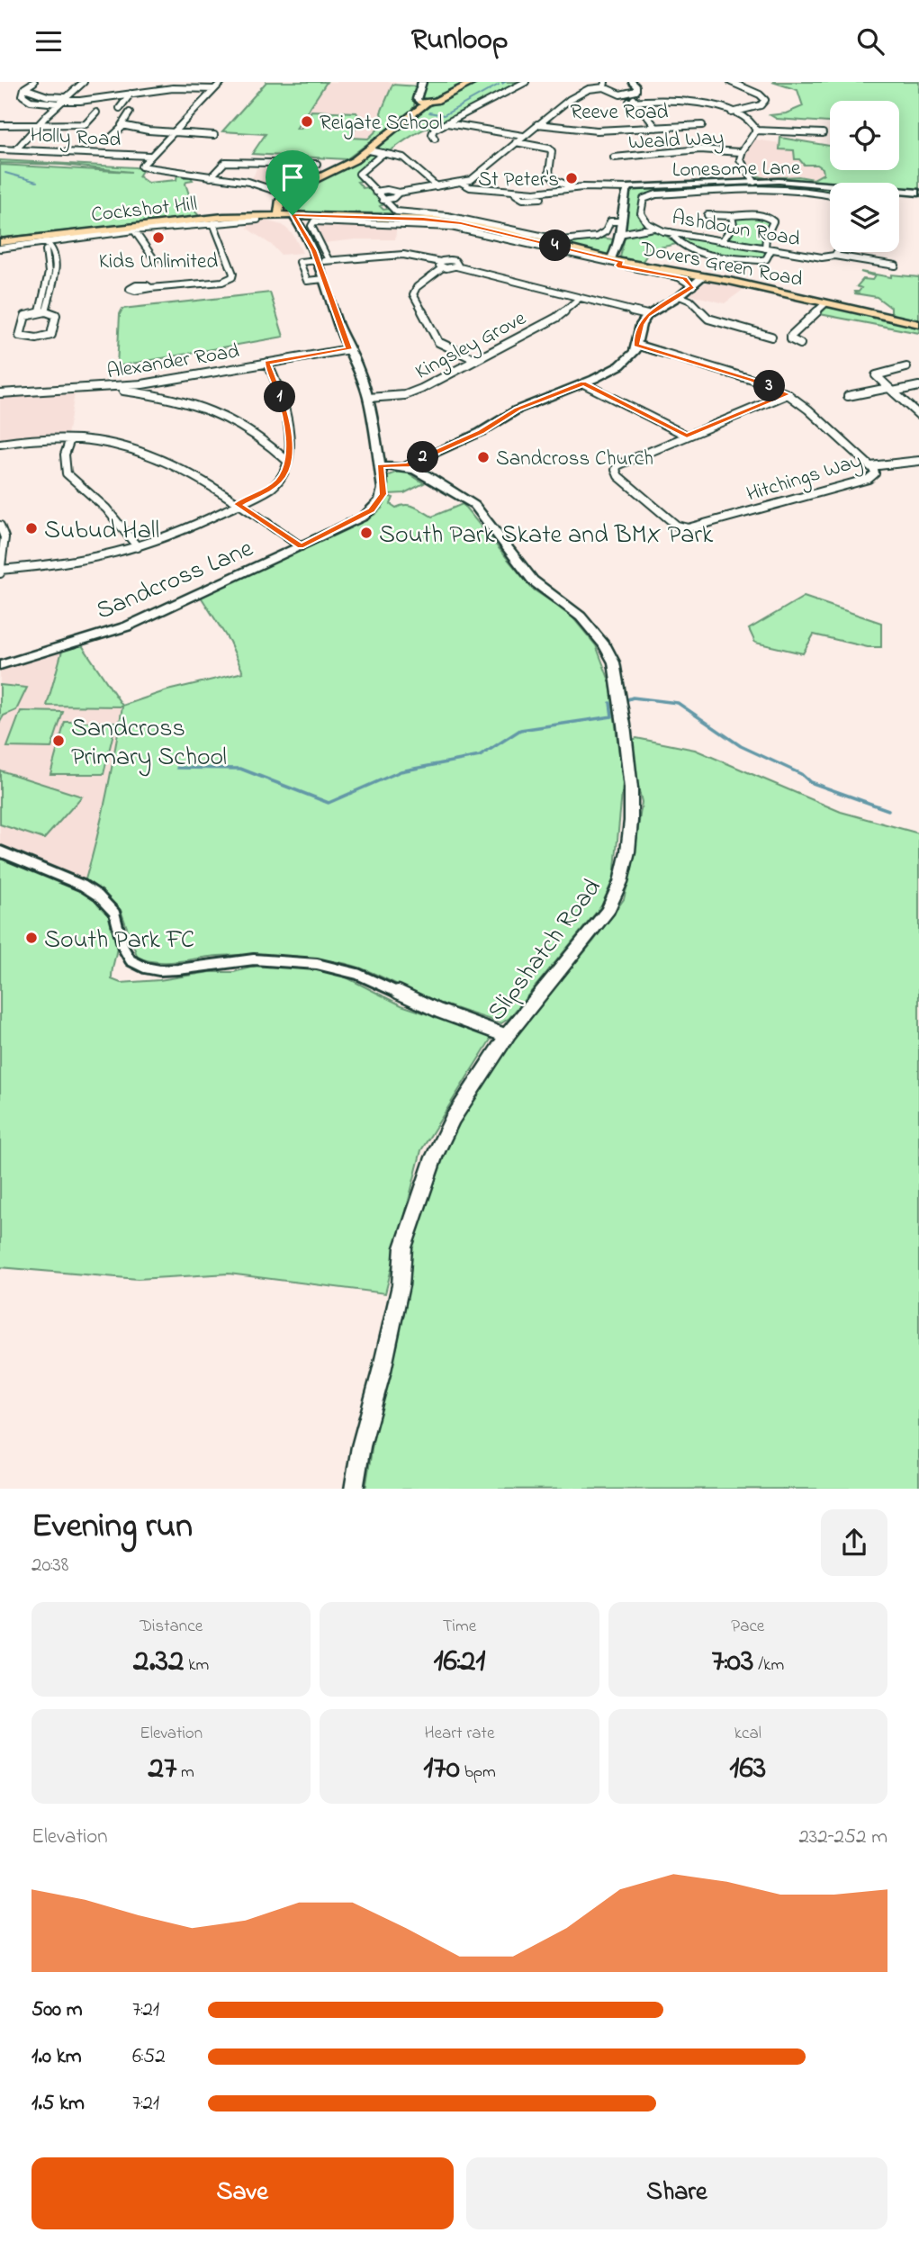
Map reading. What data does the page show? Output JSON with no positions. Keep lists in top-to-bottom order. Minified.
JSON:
{"streets":{"main road":["Cockshot Hill","Dovers Green Road"],"street":["Reeve Road","Holly Road","Weald Way","Lonesome Lane","Ashdown Road","Kingsley Grove","Alexander Road","Hitchings Way","Sandcross Lane","Slipshatch Road"]},"crossings":[["Cockshot Hill","Dovers Green Road"],["Cockshot Hill","Sandcross Lane"],["Dovers Green Road","Sandcross Lane"],["Kingsley Grove","Sandcross Lane"],["Alexander Road","Sandcross Lane"]],"places":["Reigate School","St Peter's","Kids Unlimited","Sandcross Church","Subud Hall","South Park Skate and BMX Park","Sandcross Primary School","South Park FC"],"page":{"header":"Runloop","pins":["4","3","1","2"],"heading":["Evening run","20:38"],"stats":[["Distance","2.32 km"],["Time","16:21"],["Pace","7:03 /km"],["Elevation","27 m"],["Heart rate","170 bpm"],["kcal","163"]],"chart":["Elevation","232–252 m"],"list":[{"name":"500 m","note":"7:21"},{"name":"1.0 km","note":"6:52"},{"name":"1.5 km","note":"7:21"}],"buttons":["Save","Share"]}}
